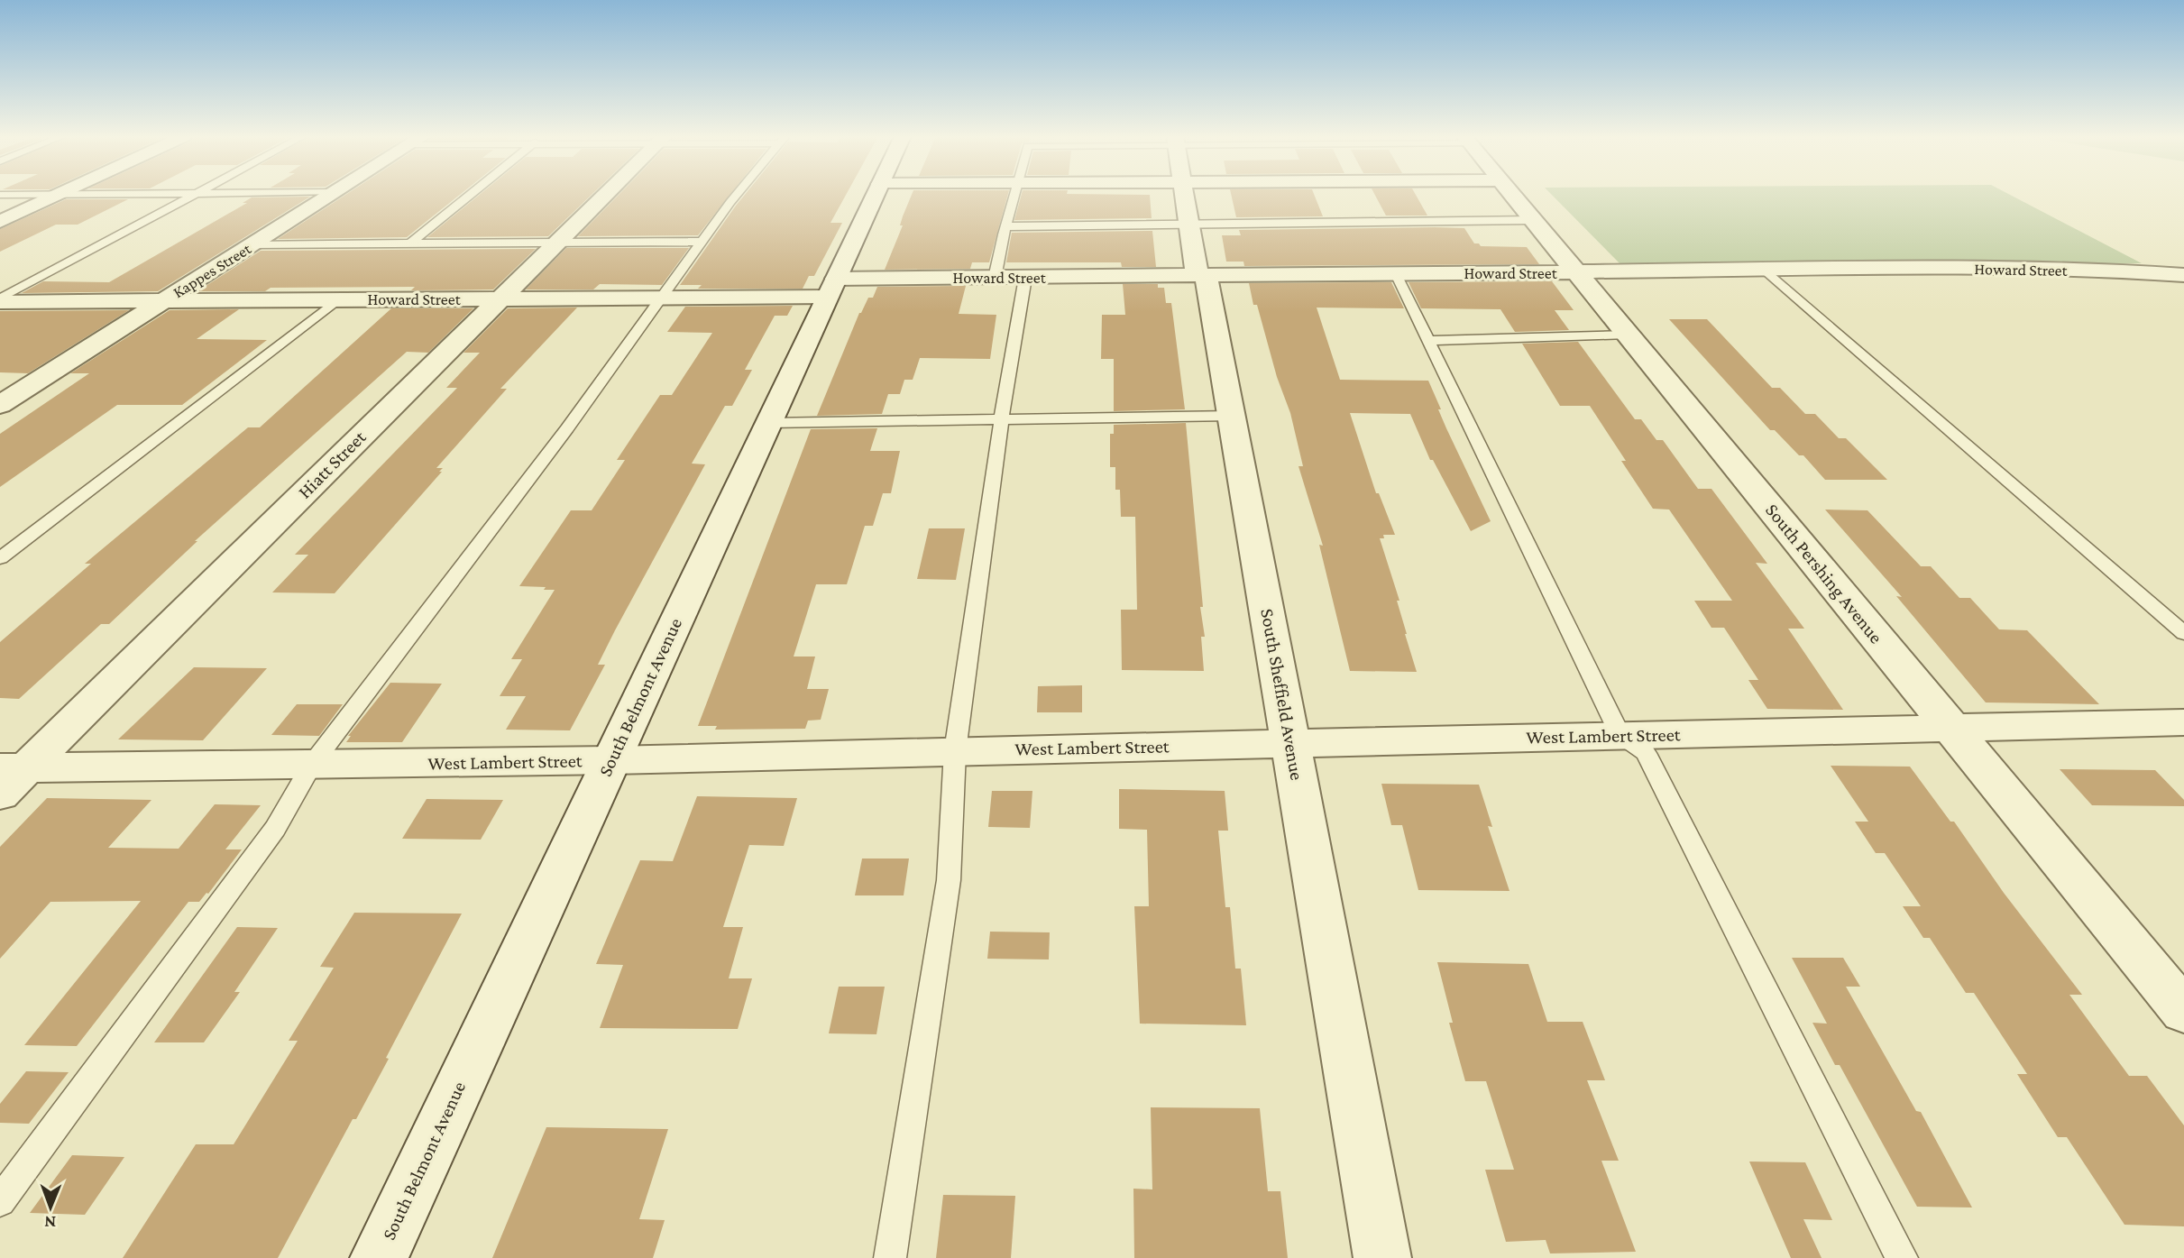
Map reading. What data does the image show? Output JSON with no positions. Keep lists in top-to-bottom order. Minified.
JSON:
{"streets":{"street":["Howard Street","Kappes Street","Hiatt Street","South Pershing Avenue","South Sheffield Avenue","South Belmont Avenue","West Lambert Street"]},"crossings":[["Howard Street","Kappes Street"],["Howard Street","Hiatt Street"],["Howard Street","South Pershing Avenue"],["Howard Street","South Sheffield Avenue"],["Howard Street","South Belmont Avenue"],["Hiatt Street","West Lambert Street"],["South Pershing Avenue","West Lambert Street"],["South Sheffield Avenue","West Lambert Street"],["South Belmont Avenue","West Lambert Street"]],"north":"bottom"}
